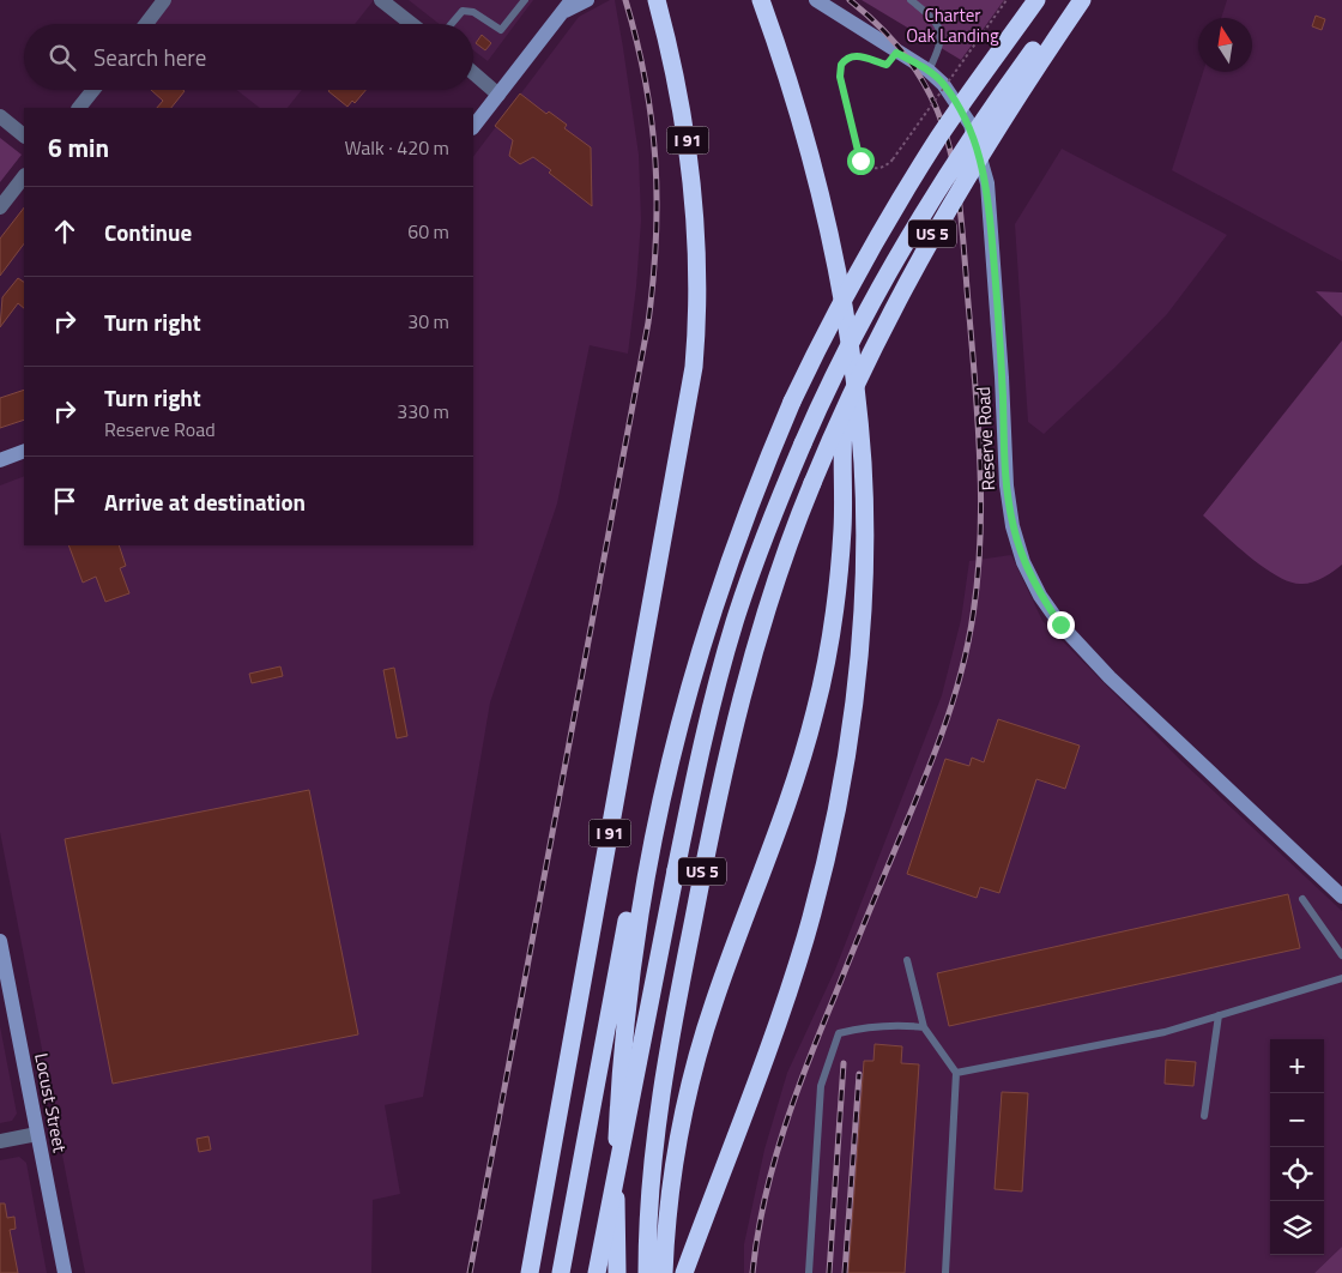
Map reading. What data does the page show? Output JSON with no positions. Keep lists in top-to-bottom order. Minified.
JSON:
{"streets":{"highway":["I 91","US 5"],"street":["Reserve Road","Locust Street"]},"parks":["Charter Oak Landing"],"north":"top","page":{"search":"Search here","heading":["6 min","Walk · 420 m"],"list":[["Continue","60 m"],["Turn right","30 m"],["Turn right","Reserve Road","330 m"],"Arrive at destination"],"map_buttons":["+","−"]}}
